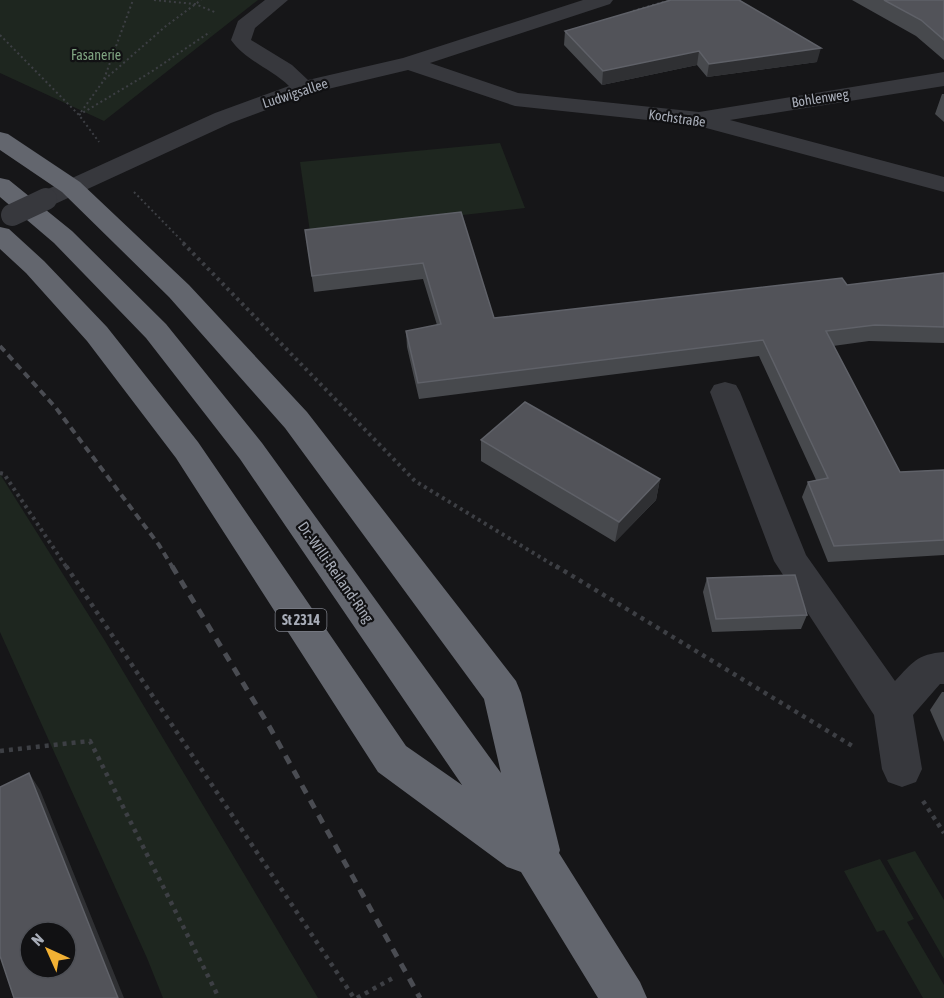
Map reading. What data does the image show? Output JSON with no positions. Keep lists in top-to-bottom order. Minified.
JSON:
{"streets":{"highway":["Dr.-Willi-Reiland-Ring","St 2314"],"street":["Ludwigsallee","Bohlenweg","Kochstraße"]},"crossings":[["Ludwigsallee","Kochstraße"],["Ludwigsallee","Dr.-Willi-Reiland-Ring"],["Ludwigsallee","St 2314"],["Bohlenweg","Kochstraße"],["Dr.-Willi-Reiland-Ring","St 2314"]],"parks":["Fasanerie"],"north":"top left"}
